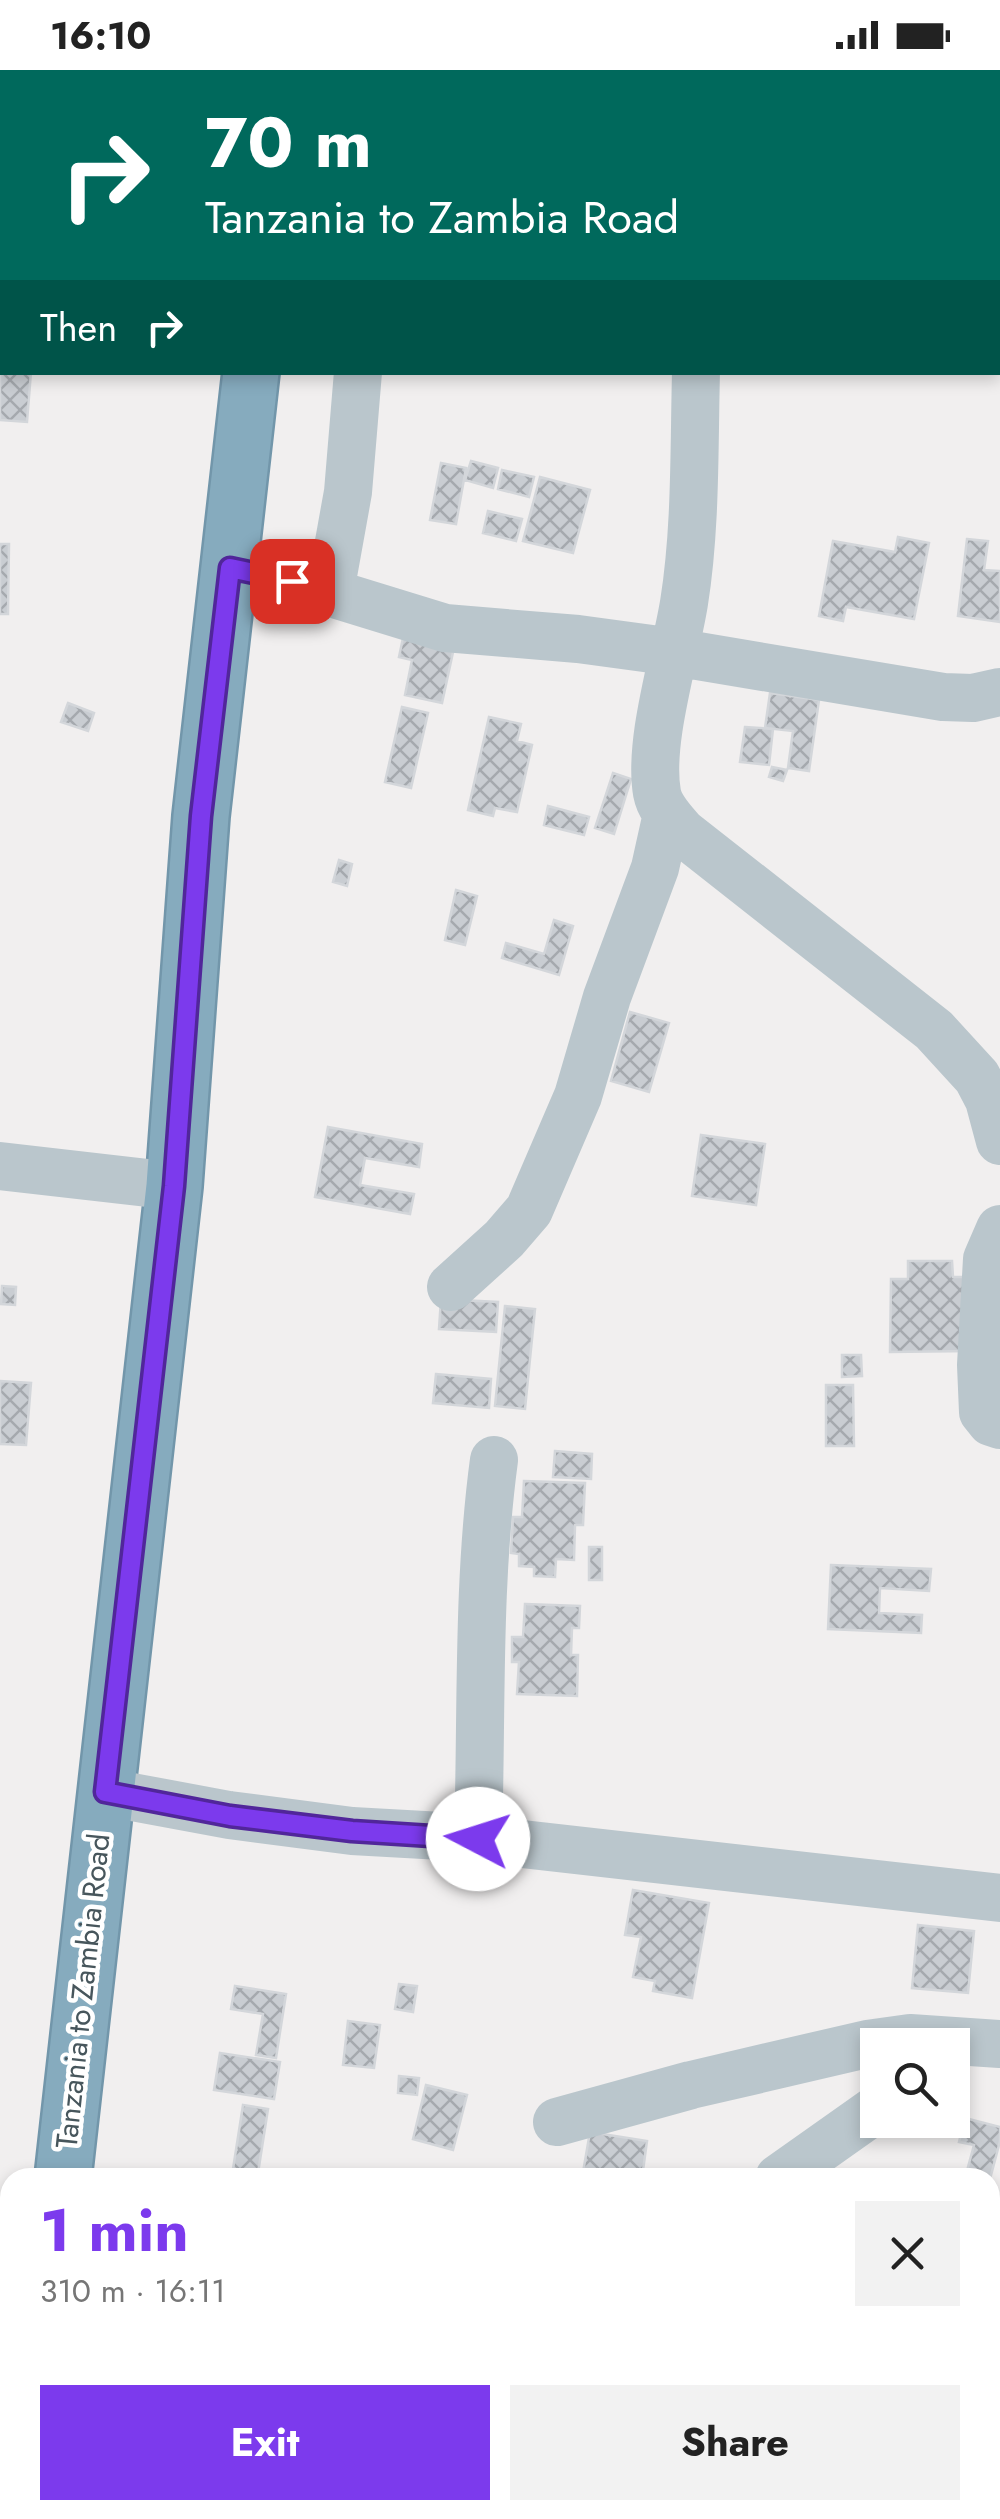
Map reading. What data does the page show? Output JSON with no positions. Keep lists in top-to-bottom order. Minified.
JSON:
{"streets":{"highway":["Tanzania to Zambia Road"]},"page":{"status":"16:10","turn":["70 m","Tanzania to Zambia Road"],"then":"Then","heading":["1 min","310 m · 16:11"],"buttons":["Exit","Share"]}}
